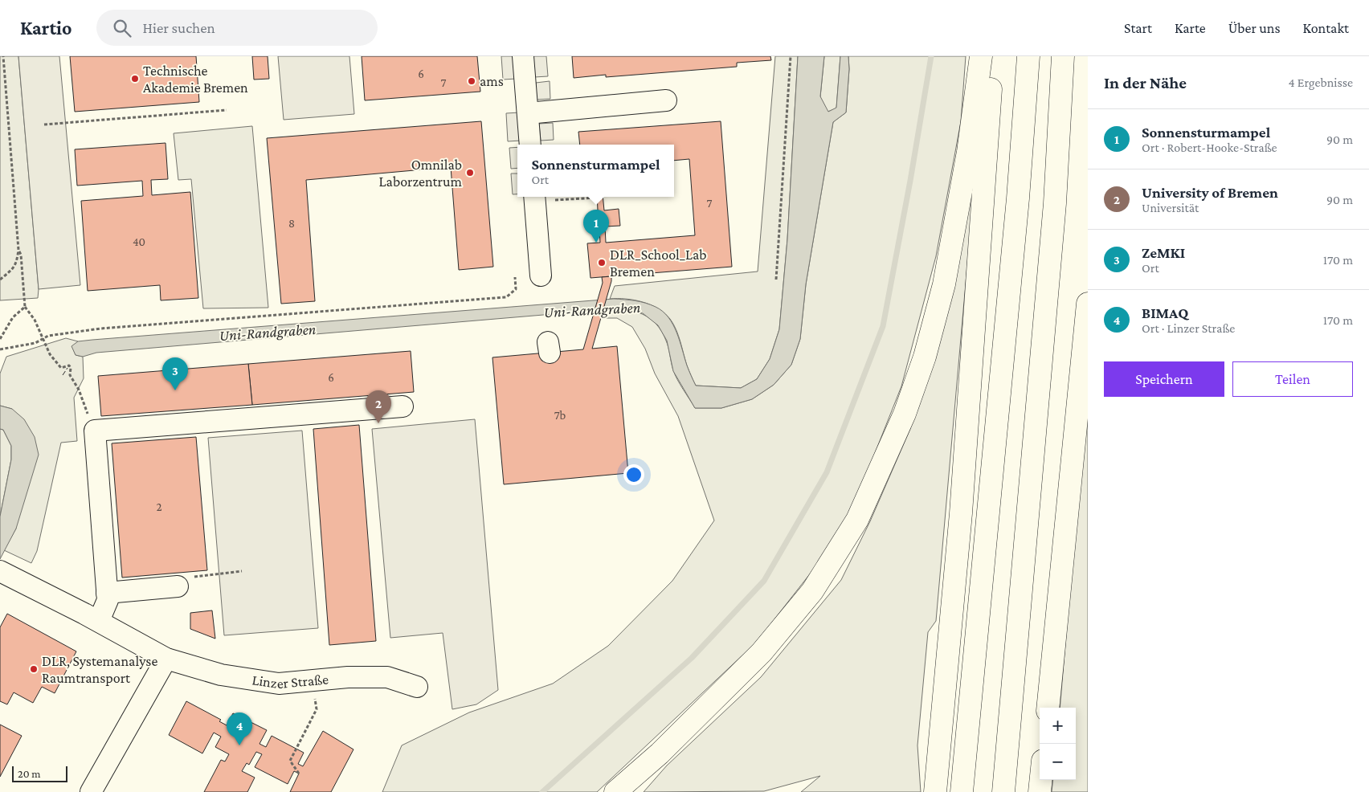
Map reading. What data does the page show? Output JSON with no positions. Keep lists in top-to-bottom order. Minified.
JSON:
{"streets":{"street":["Linzer Straße"]},"water":["Uni-Randgraben"],"places":["Technische Akademie Bremen","ams","Omnilab Laborzentrum","DLR_School_Lab Bremen","DLR, Systemanalyse Raumtransport"],"house_numbers":["6","7","7","8","40","6","7b","2"],"scale_bar":"20 m","page":{"header":"Kartio","search":"Hier suchen","nav":["Start","Karte","Über uns","Kontakt"],"heading":["In der Nähe","4 Ergebnisse"],"list":[{"mark":"1","name":"Sonnensturmampel","note":"Ort · Robert-Hooke-Straße","value":"90 m"},{"mark":"2","name":"University of Bremen","note":"Universität","value":"90 m"},{"mark":"3","name":"ZeMKI","note":"Ort","value":"170 m"},{"mark":"4","name":"BIMAQ","note":"Ort · Linzer Straße","value":"170 m"}],"popup":["Sonnensturmampel","Ort"],"pins":["1","3","2","4"],"buttons":["Speichern","Teilen"],"map_buttons":["+","−"],"scale":"20 m"}}
